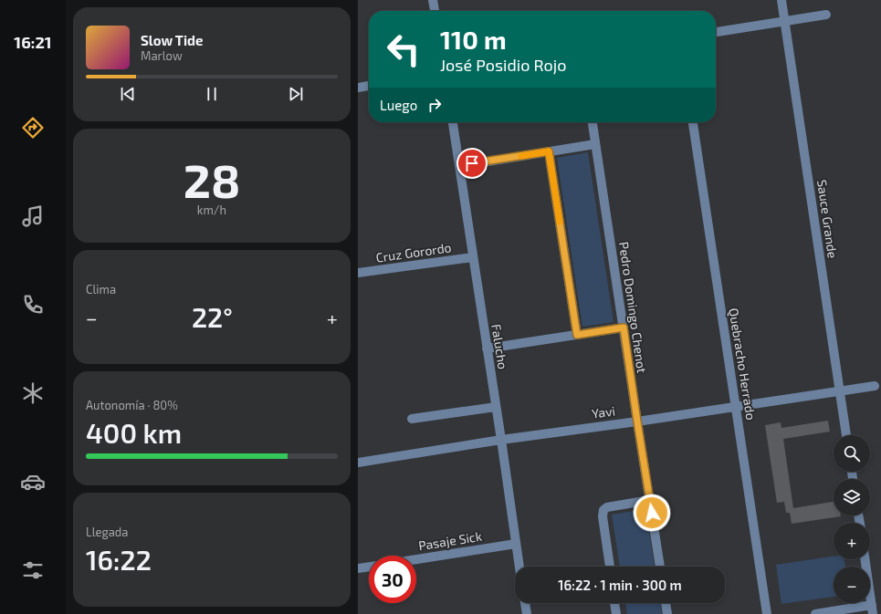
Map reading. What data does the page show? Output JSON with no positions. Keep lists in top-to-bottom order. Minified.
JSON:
{"streets":{"street":["Sauce Grande","Cruz Gorordo","Pedro Domingo Chenot","Falucho","Quebracho Herrado","Yavi","Pasaje Sick"]},"crossings":[["Sauce Grande","Yavi"],["Cruz Gorordo","Falucho"],["Pedro Domingo Chenot","Yavi"],["Falucho","Yavi"],["Falucho","Pasaje Sick"],["Quebracho Herrado","Yavi"]],"page":{"tabs":"16:21","turn":["110 m","José Posidio Rojo"],"song":["Slow Tide","Marlow"],"then":"Luego","tile":[["28","km/h"],"Clima",["Autonomía · 80%","400 km"],["Llegada","16:22"]],"heat":["−","22°","+"],"map_buttons":["+","−"],"limit":"30","trip":"16:22 · 1 min · 300 m"}}
